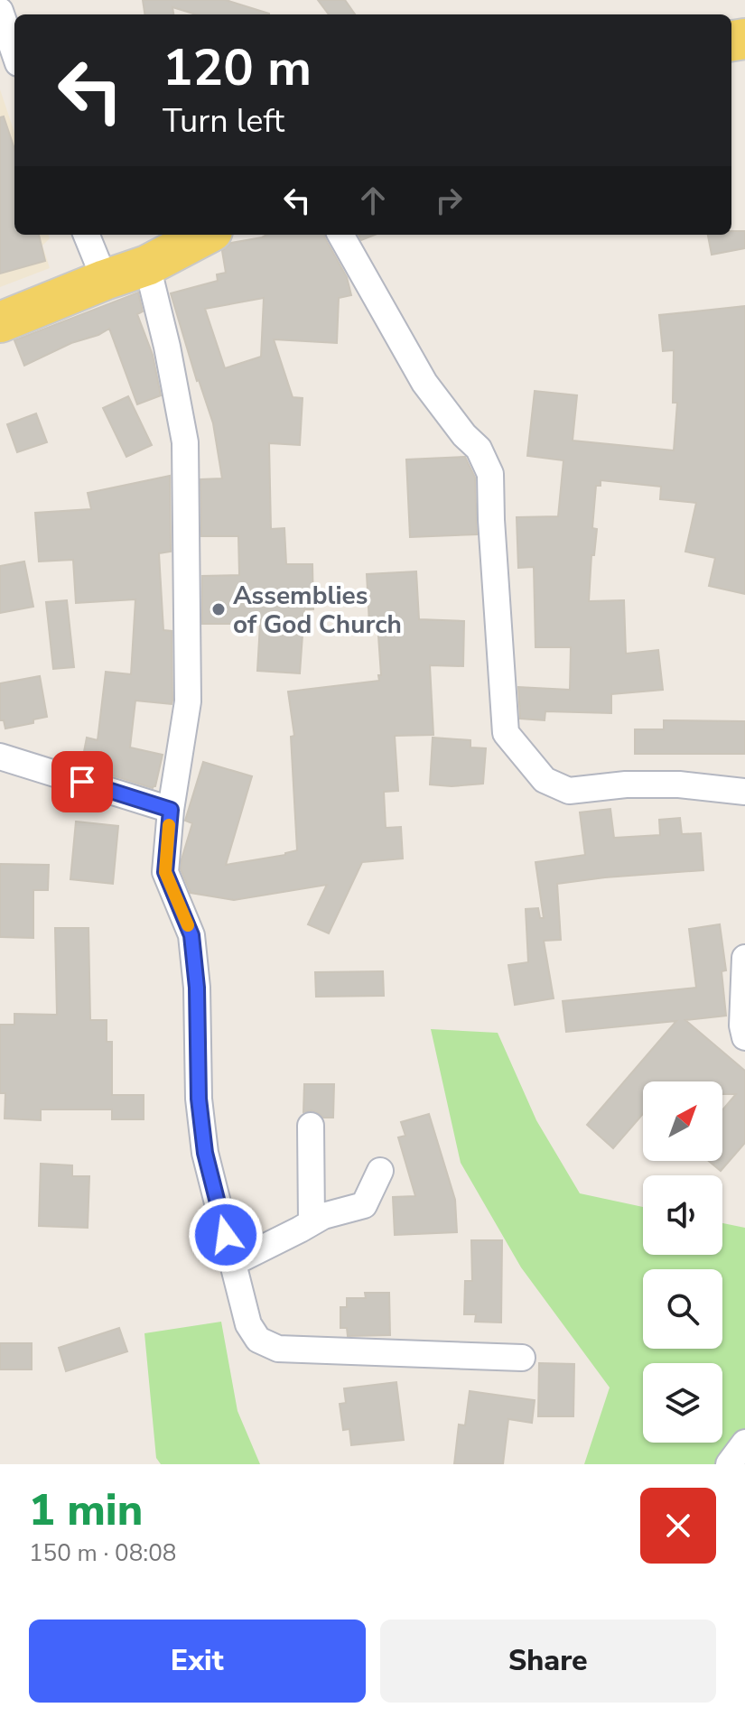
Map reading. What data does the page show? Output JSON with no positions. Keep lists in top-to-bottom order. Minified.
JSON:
{"places":["Assemblies of God Church"],"north":"top right","page":{"turn":["120 m","Turn left"],"heading":["1 min","150 m · 08:08"],"buttons":["Exit","Share"]}}
